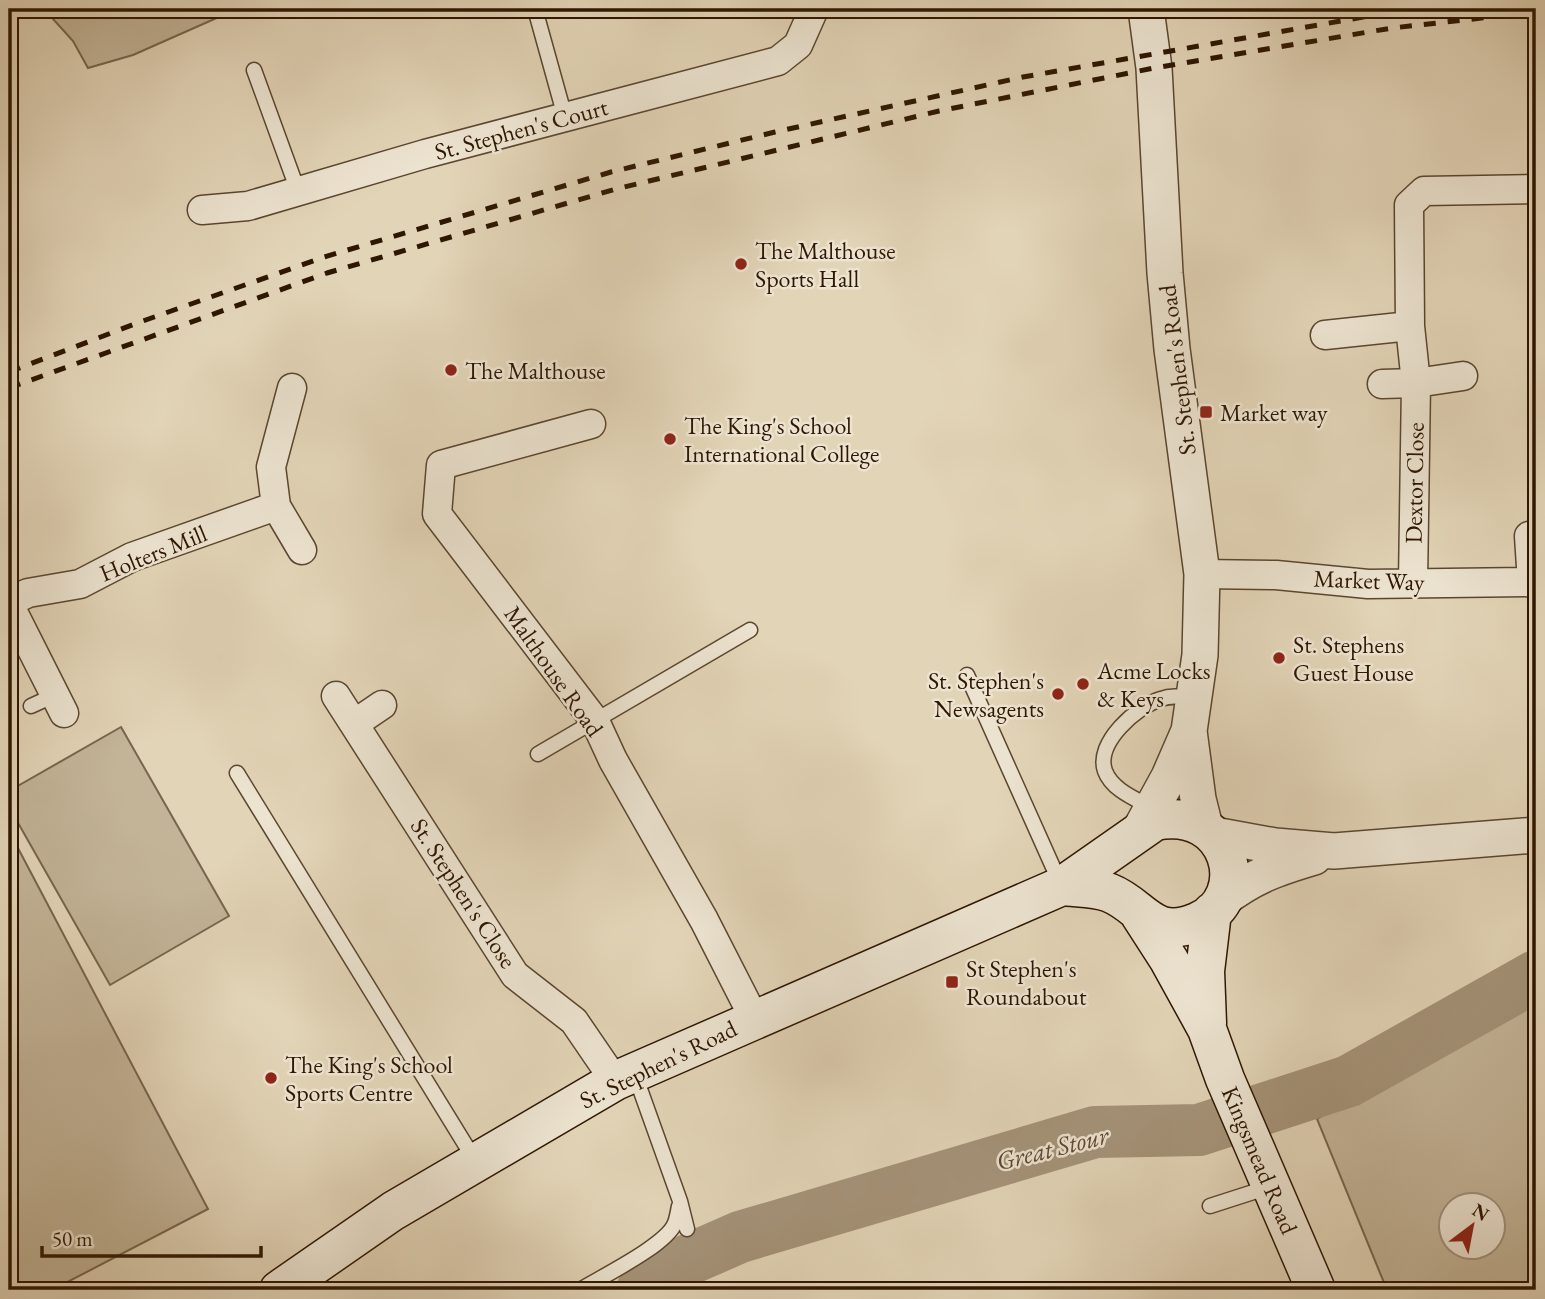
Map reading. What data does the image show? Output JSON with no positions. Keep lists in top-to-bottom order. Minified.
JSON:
{"streets":{"main road":["St. Stephen's Road","Kingsmead Road"],"street":["St. Stephen's Court","Dextor Close","Holters Mill","Market Way","Malthouse Road","St. Stephen's Close"]},"crossings":[["St. Stephen's Road","Market Way"],["St. Stephen's Road","Malthouse Road"],["St. Stephen's Road","St. Stephen's Close"],["St. Stephen's Road","Kingsmead Road"],["Dextor Close","Market Way"]],"water":["Great Stour"],"places":{"other":["The Malthouse Sports Hall","The Malthouse","The King's School International College","St. Stephens Guest House","Acme Locks & Keys","St. Stephen's Newsagents","The King's School Sports Centre"],"transit":["Market way","St Stephen's Roundabout"]},"scale_bar":"50 m","north":"top right"}
